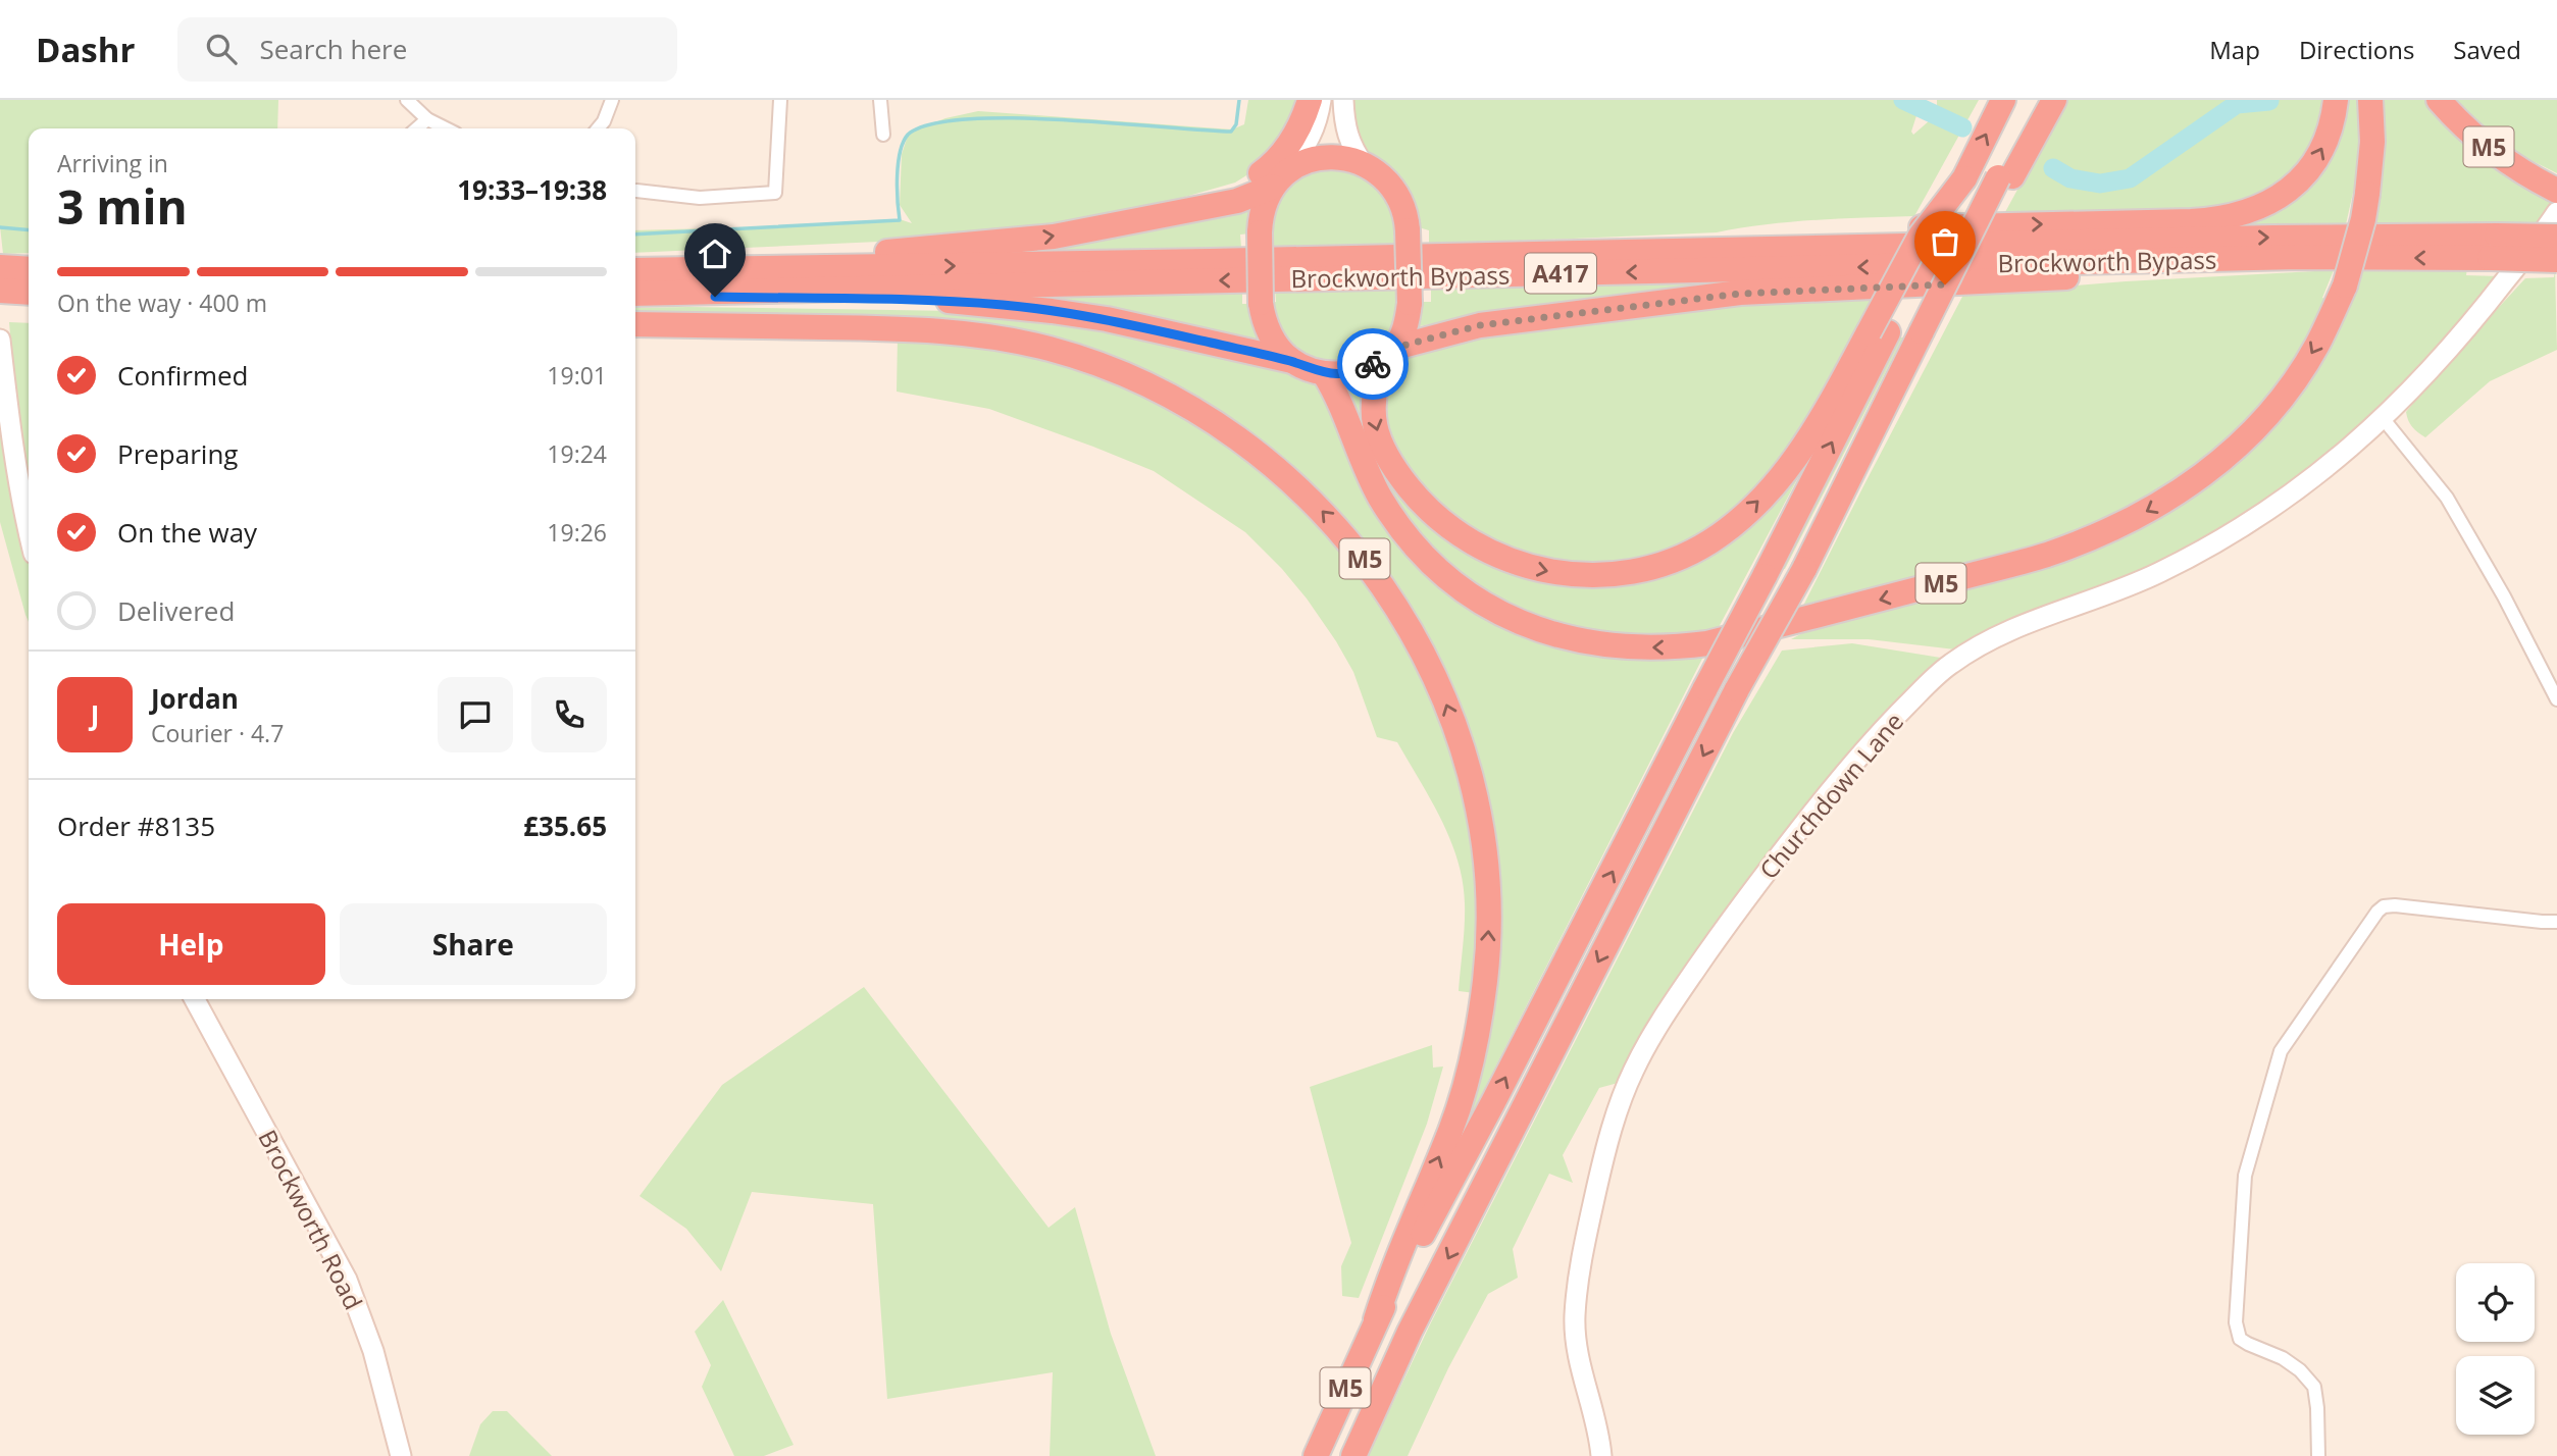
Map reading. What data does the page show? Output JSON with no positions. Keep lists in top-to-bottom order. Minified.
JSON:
{"streets":{"highway":["M5","Brockworth Bypass","A417"],"street":["Churchdown Lane","Brockworth Road"]},"page":{"header":"Dashr","search":"Search here","nav":["Map","Directions","Saved"],"heading":["3 min","Arriving in","19:33–19:38"],"panel":["Jordan","Courier · 4.7","Order #8135","£35.65"],"bar":"On the way · 400 m","list":[["Confirmed","19:01"],["Preparing","19:24"],["On the way","19:26"],"Delivered"],"round":"J","buttons":["Help","Share"]}}
